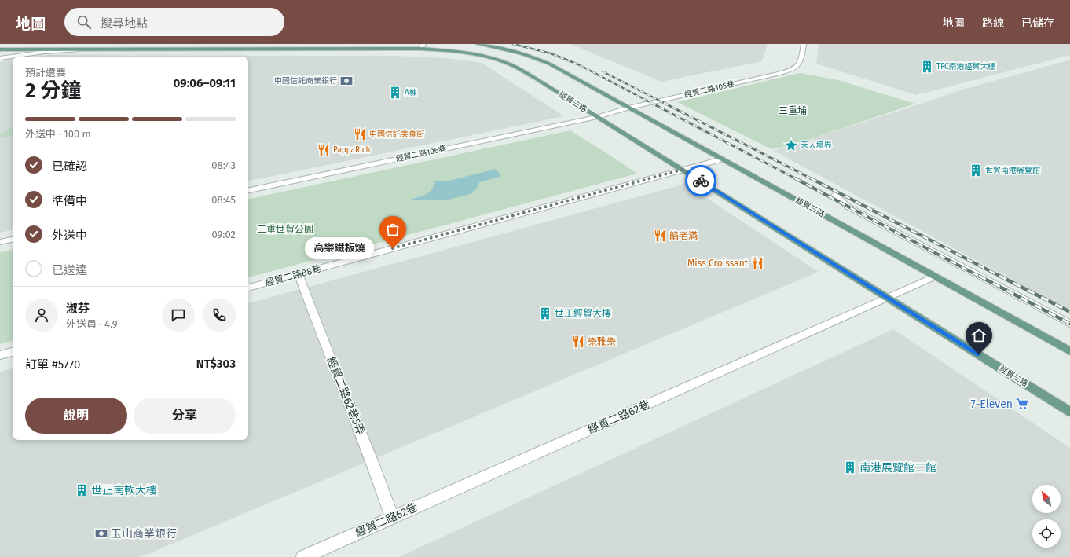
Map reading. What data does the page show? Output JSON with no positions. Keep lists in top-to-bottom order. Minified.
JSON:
{"streets":{"main road":["經貿二路"],"street":["經貿二路105巷","經貿二路106巷","經貿二路88巷","經貿二路62巷5弄","經貿二路62巷"]},"crossings":[["經貿二路105巷","經貿二路"],["經貿二路105巷","經貿二路106巷"],["經貿二路","經貿二路106巷"],["經貿二路","經貿二路88巷"],["經貿二路","經貿二路62巷"],["經貿二路88巷","經貿二路62巷5弄"],["經貿二路62巷5弄","經貿二路62巷"]],"districts":["三重埔"],"parks":["三重世貿公園"],"places":{"building":["TFC南港經貿大樓","A棟","世貿南港展覽館","世正經貿大樓","南港展覽館二館","世正南軟大樓"],"bank":["中國信託商業銀行","玉山商業銀行"],"restaurant":["中國信託美食街","PappaRich","餡老滿","Miss Croissant","樂雅樂"],"place":["天人境界"],"other":["高樂鐵板燒"],"supermarket":["7-Eleven"]},"north":"top left","page":{"header":"地圖","search":"搜尋地點","nav":["地圖","路線","已儲存"],"heading":["2 分鐘","預計還要","09:06–09:11"],"panel":["淑芬","外送員 · 4.9","訂單 #5770","NT$303"],"bar":"外送中 · 100 m","list":[["已確認","08:43"],["準備中","08:45"],["外送中","09:02"],"已送達"],"bubble":"高樂鐵板燒","buttons":["說明","分享"]}}
